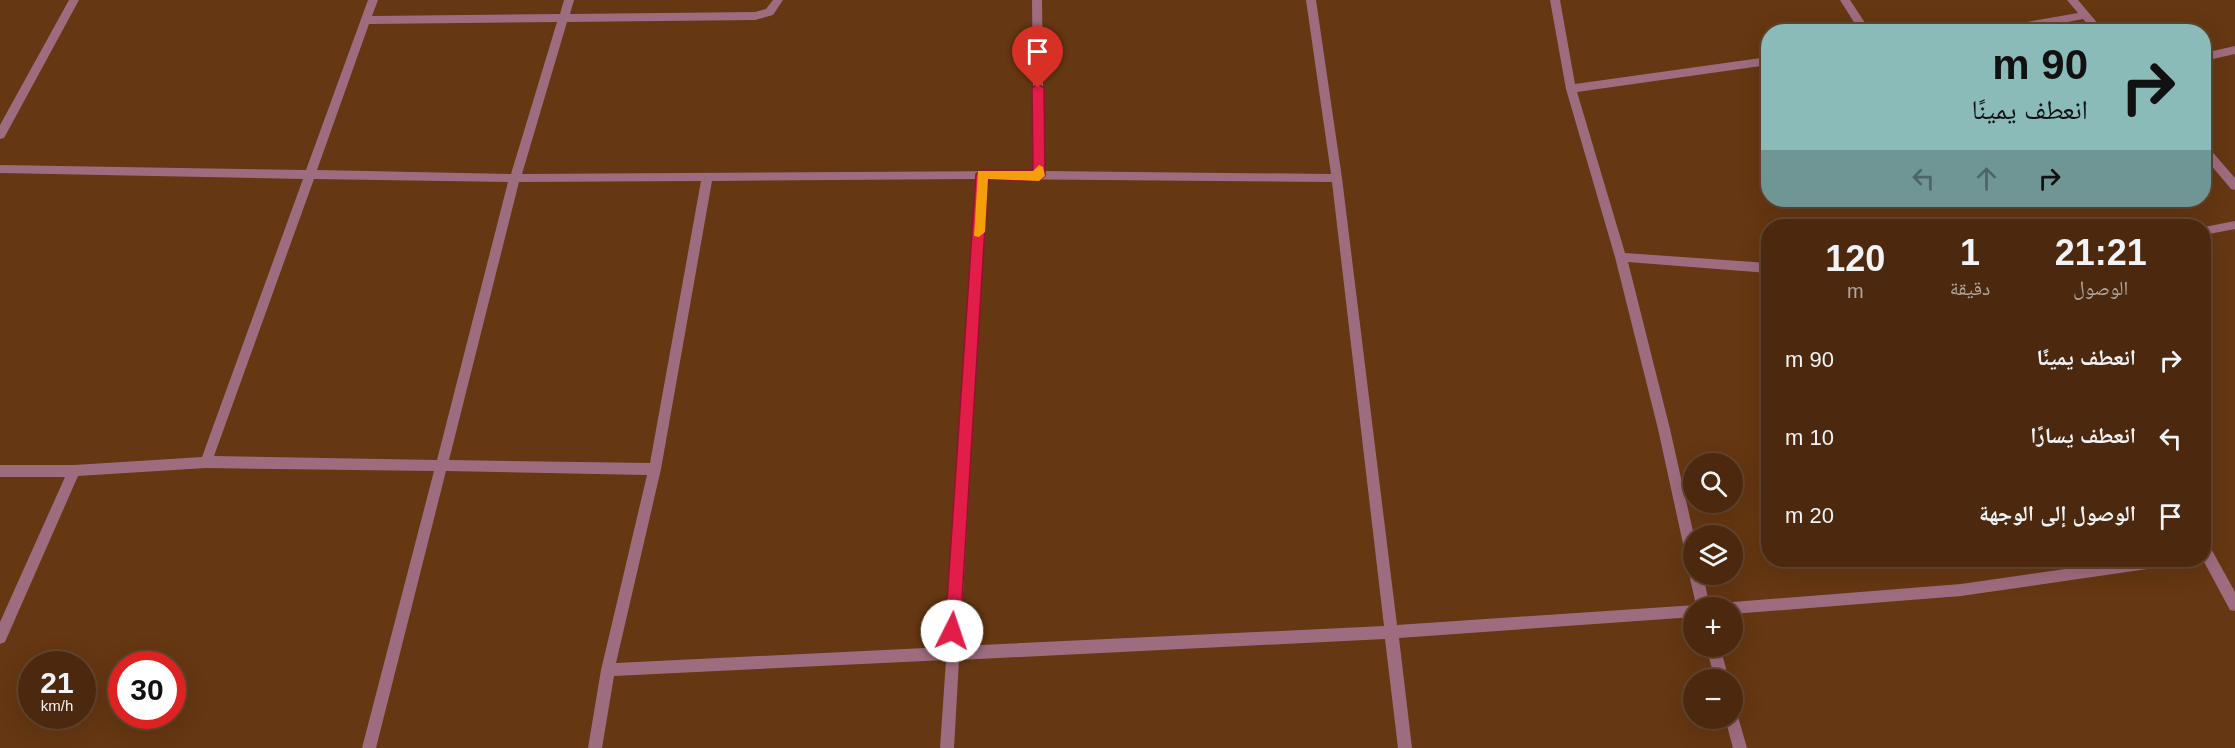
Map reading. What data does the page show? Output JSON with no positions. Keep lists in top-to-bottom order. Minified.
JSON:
{"page":{"turn":["90 m","انعطف يمينًا"],"eta":["21:21","الوصول","1","دقيقة","120","m"],"list":[{"name":"انعطف يمينًا","value":"90 m"},{"name":"انعطف يسارًا","value":"10 m"},{"name":"الوصول إلى الوجهة","value":"20 m"}],"map_buttons":["+","−"],"speed":"21 km/h","limit":"30"}}
